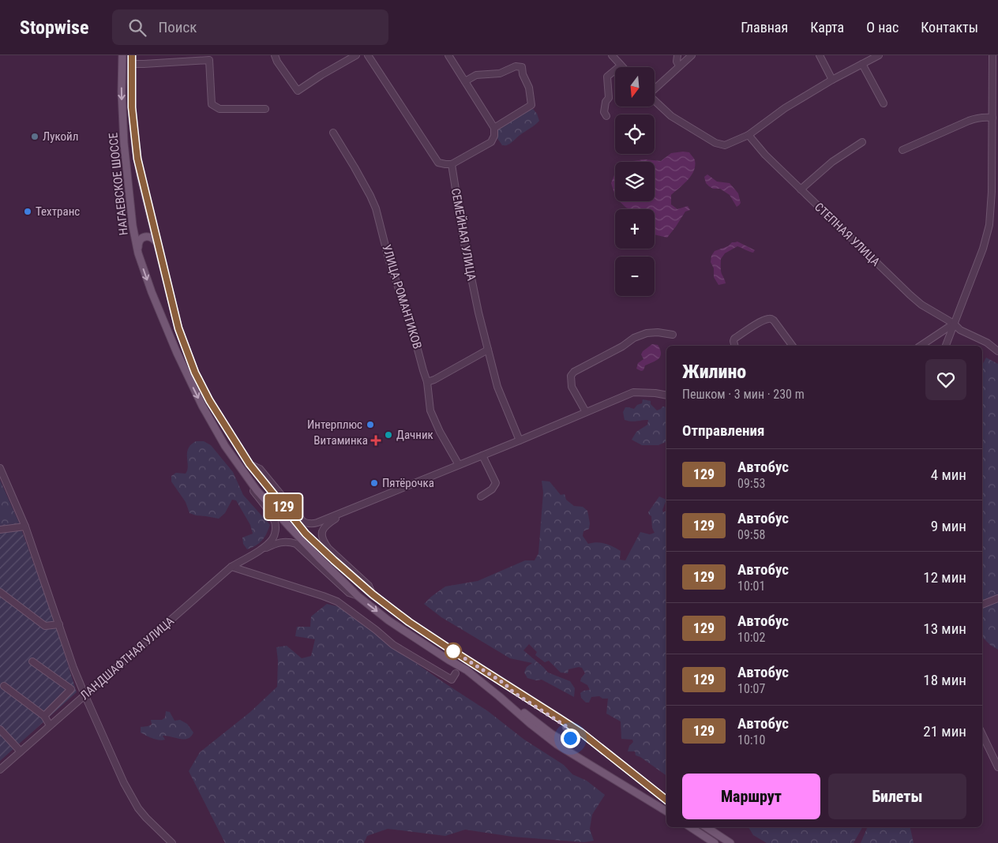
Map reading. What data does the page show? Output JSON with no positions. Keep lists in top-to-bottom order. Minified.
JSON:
{"streets":{"main road":["НАГАЕВСКОЕ ШОССЕ"],"street":["СЕМЕЙНАЯ УЛИЦА","СТЕПНАЯ УЛИЦА","УЛИЦА РОМАНТИКОВ","ЛАНДШАФТНАЯ УЛИЦА"]},"places":{"other":["Лукойл","Техтранс","Интерплюс","Дачник","Пятёрочка"],"health":["Витаминка"]},"lines":["bus line 129"],"north":"bottom","page":{"header":"Stopwise","search":"Поиск","nav":["Главная","Карта","О нас","Контакты"],"on_map":"129","map_buttons":["+","−"],"heading":[["Жилино","Пешком · 3 мин · 230 m"],"Отправления"],"list":[{"mark":"129","name":"Автобус","note":"09:53","value":"4 мин"},{"mark":"129","name":"Автобус","note":"09:58","value":"9 мин"},{"mark":"129","name":"Автобус","note":"10:01","value":"12 мин"},{"mark":"129","name":"Автобус","note":"10:02","value":"13 мин"},{"mark":"129","name":"Автобус","note":"10:07","value":"18 мин"},{"mark":"129","name":"Автобус","note":"10:10","value":"21 мин"}],"buttons":["Маршрут","Билеты"]}}
